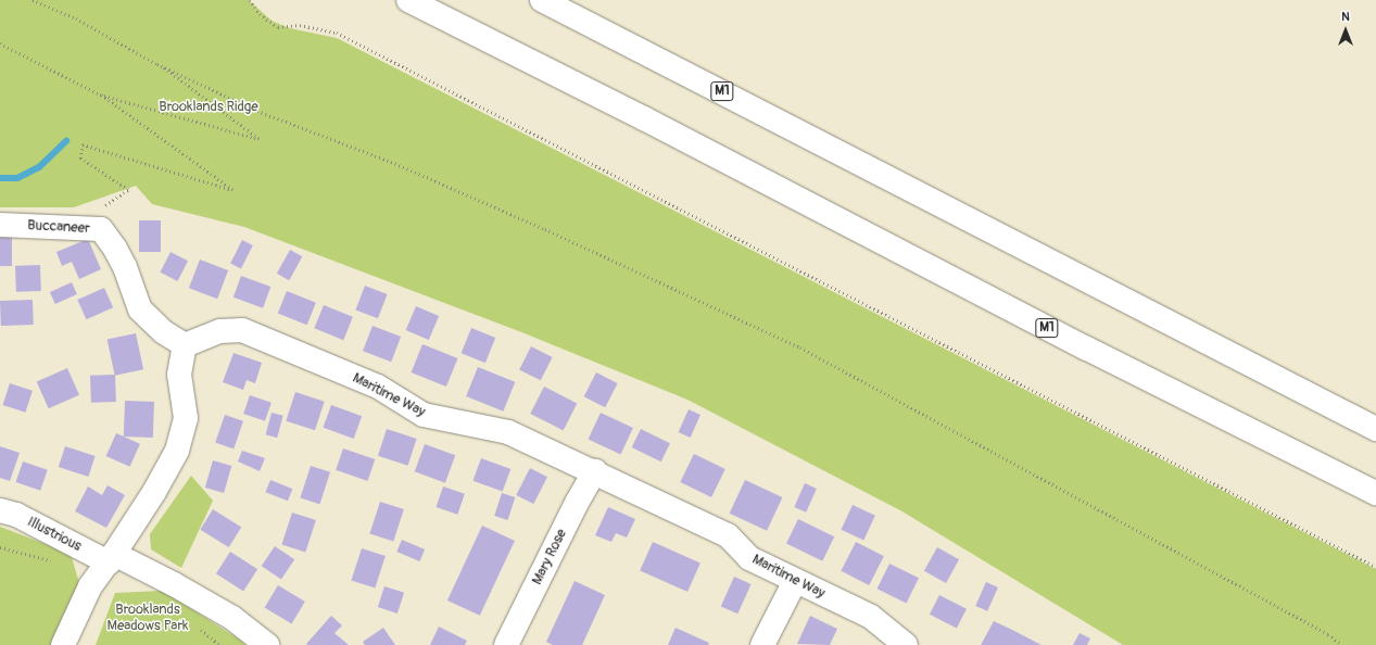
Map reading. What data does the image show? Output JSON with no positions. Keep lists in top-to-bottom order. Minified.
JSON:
{"streets":{"main road":["M1","Buccaneer","Maritime Way","Illustrious","Mary Rose"]},"crossings":[["Buccaneer","Maritime Way"],["Maritime Way","Mary Rose"]],"parks":["Brooklands Ridge","Brooklands Meadows Park"],"north":"top"}
